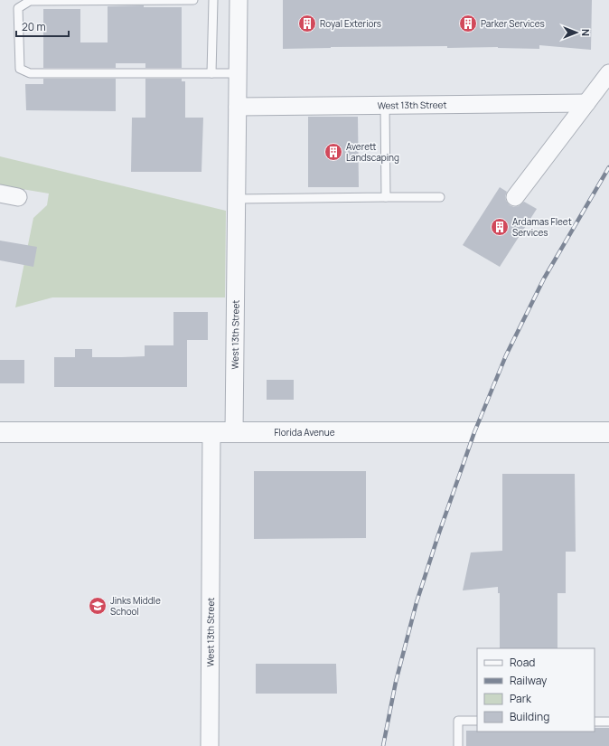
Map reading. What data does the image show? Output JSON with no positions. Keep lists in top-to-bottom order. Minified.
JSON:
{"streets":{"street":["West 13th Street","Florida Avenue"]},"crossings":[["West 13th Street","Florida Avenue"]],"places":{"building":["Royal Exteriors","Parker Services","Averett Landscaping","Ardamas Fleet Services"],"school or university":["Jinks Middle School"]},"legend":["Road","Railway","Park","Building"],"scale_bar":"20 m","north":"right"}
